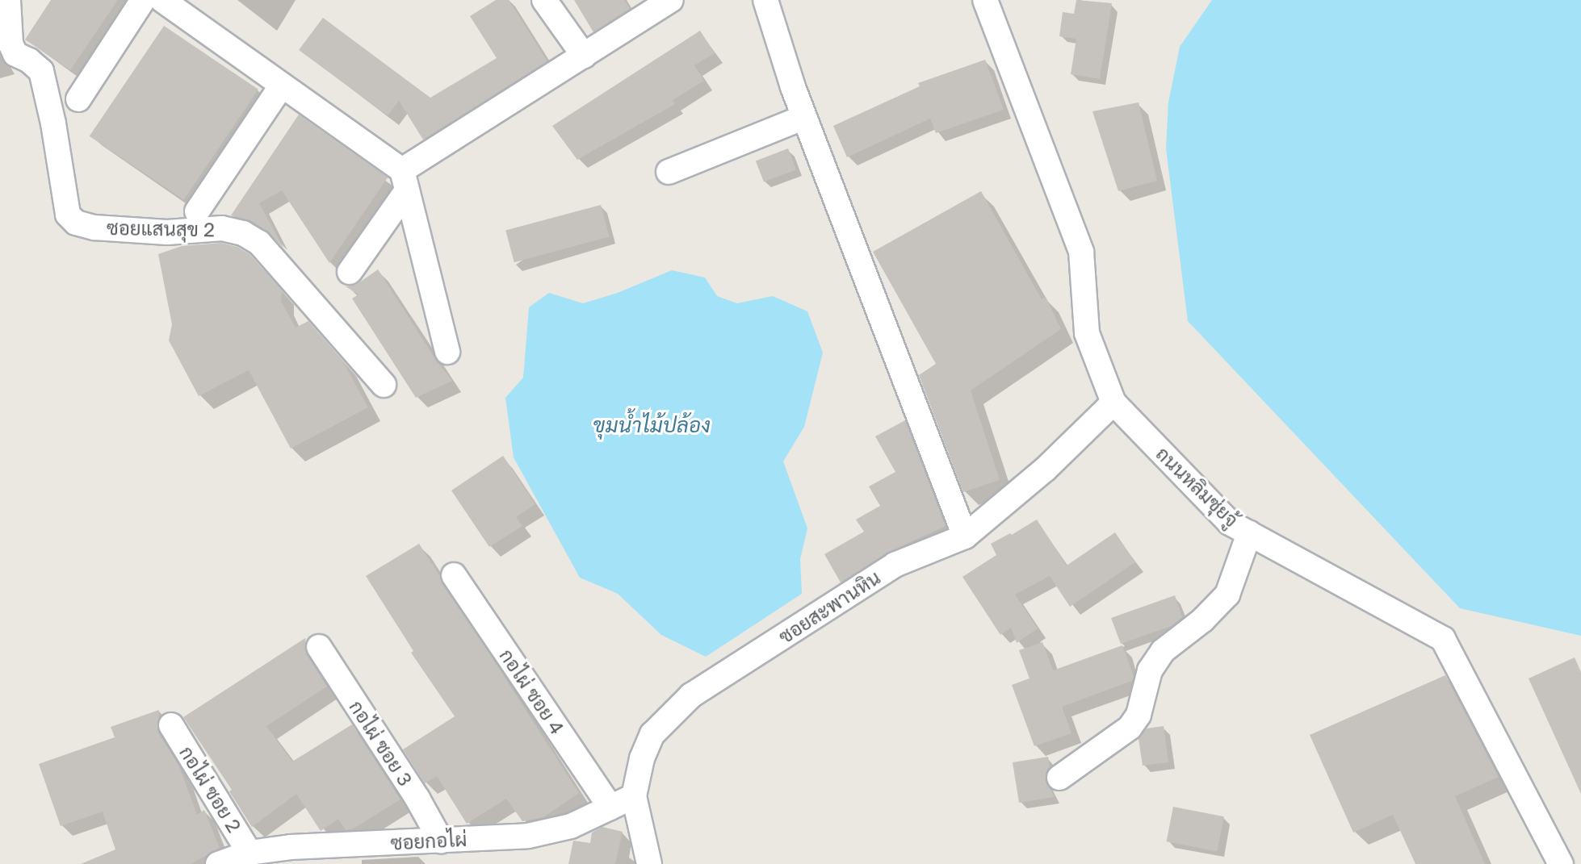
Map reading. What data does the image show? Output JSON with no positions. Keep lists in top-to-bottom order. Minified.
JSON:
{"streets":{"street":["ซอยแสนสุข 2","ถนนหลิมซุ่ยจู้","ซอยสะพานหิน","กอไผ่ ซอย 4","กอไผ่ ซอย 3","กอไผ่ ซอย 2","ซอยกอไผ่"]},"crossings":[["ถนนหลิมซุ่ยจู้","ซอยสะพานหิน"],["ซอยสะพานหิน","ซอยกอไผ่"],["กอไผ่ ซอย 4","ซอยกอไผ่"],["กอไผ่ ซอย 3","ซอยกอไผ่"],["กอไผ่ ซอย 2","ซอยกอไผ่"]],"water":["ขุมน้ำไม้ปล้อง"]}
